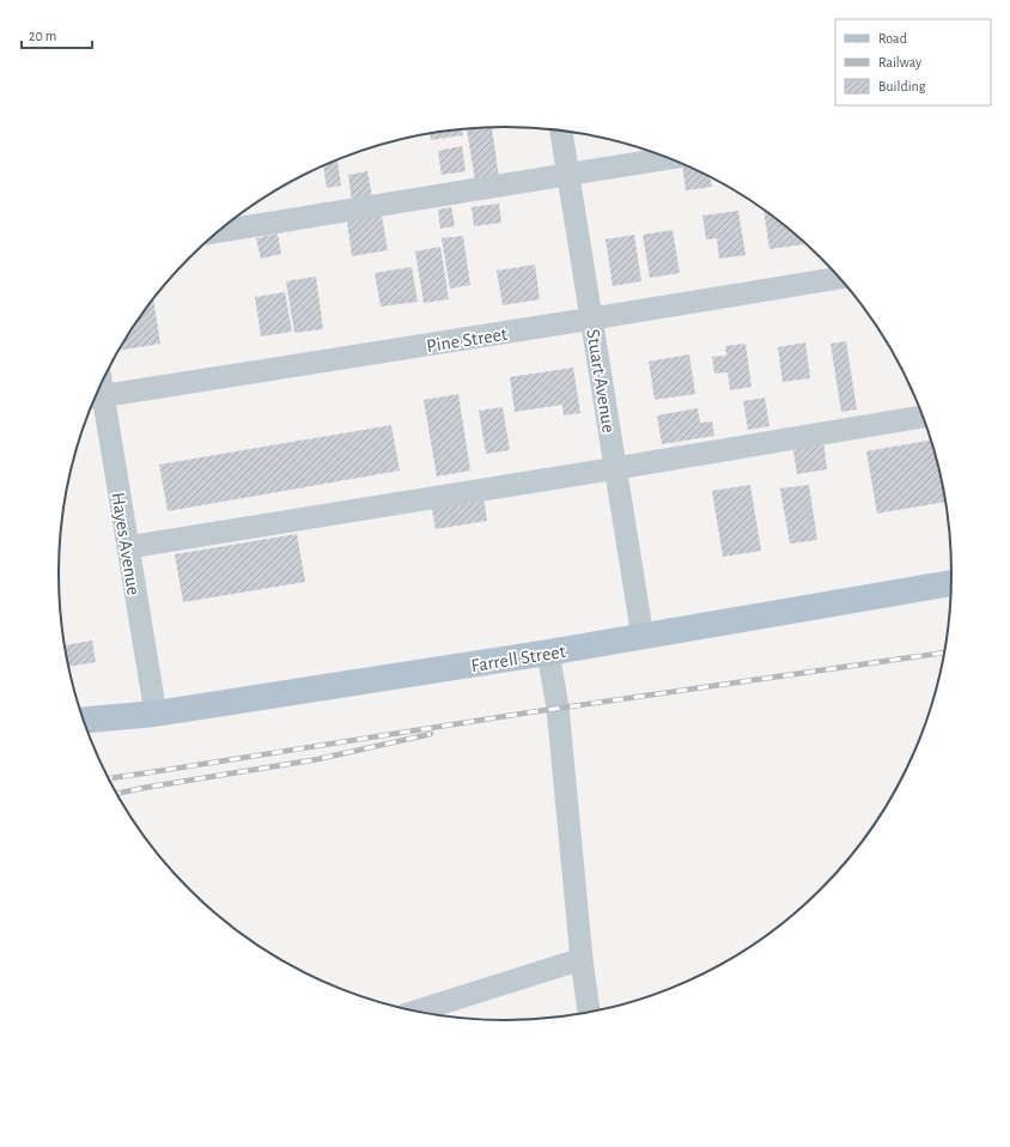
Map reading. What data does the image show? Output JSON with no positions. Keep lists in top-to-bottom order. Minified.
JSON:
{"streets":{"main road":["Farrell Street"],"street":["Pine Street","Stuart Avenue","Hayes Avenue"]},"crossings":[["Pine Street","Stuart Avenue"],["Pine Street","Hayes Avenue"],["Stuart Avenue","Farrell Street"],["Hayes Avenue","Farrell Street"]],"legend":["Road","Railway","Building"],"scale_bar":"20 m"}
